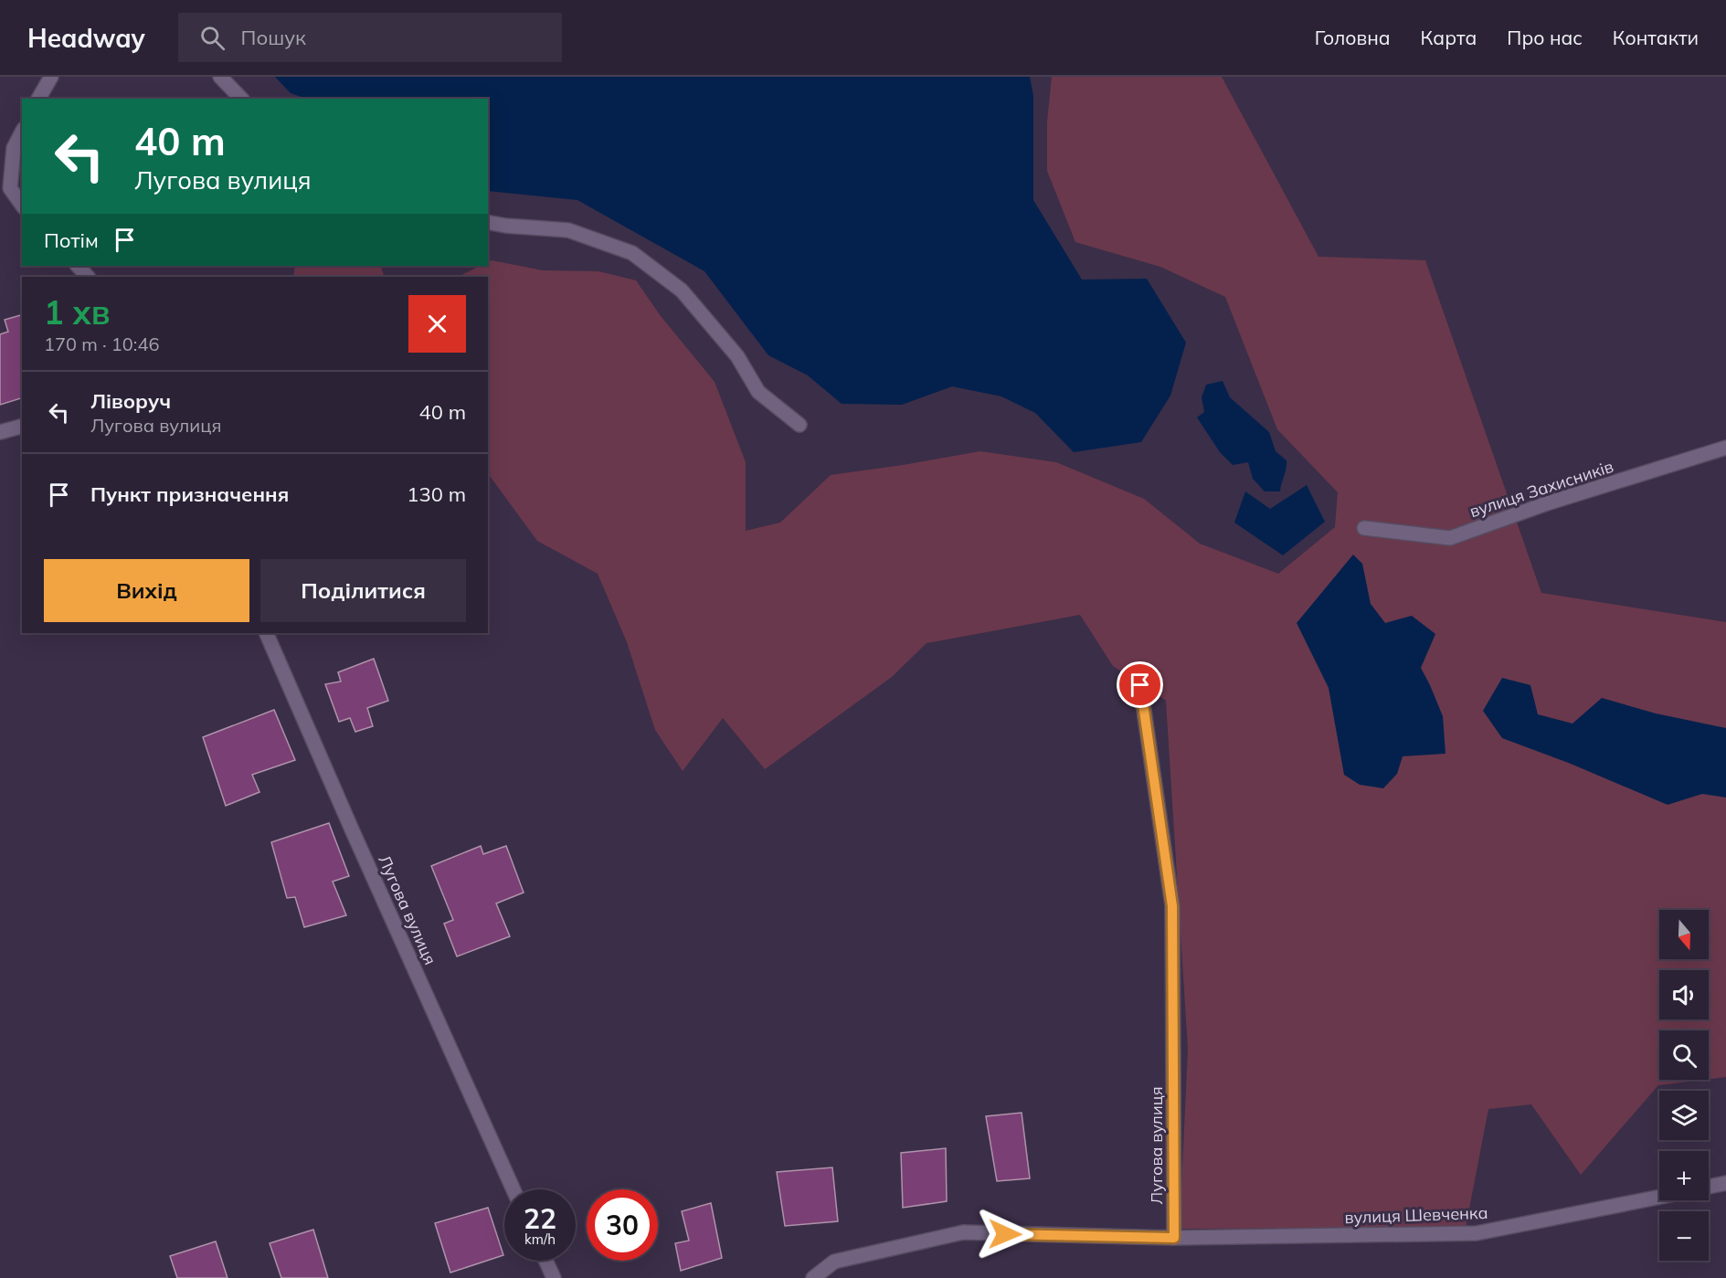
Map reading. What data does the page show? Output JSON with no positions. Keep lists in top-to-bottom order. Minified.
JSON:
{"streets":{"street":["вулиця Захисників","Лугова вулиця","вулиця Шевченка"]},"crossings":[["Лугова вулиця","вулиця Шевченка"]],"north":"bottom","page":{"header":"Headway","search":"Пошук","nav":["Головна","Карта","Про нас","Контакти"],"turn":["40 m","Лугова вулиця"],"then":"Потім","heading":["1 хв","170 m · 10:46"],"list":[{"name":"Ліворуч","note":"Лугова вулиця","value":"40 m"},{"name":"Пункт призначення","value":"130 m"}],"buttons":["Вихід","Поділитися"],"map_buttons":["+","−"],"speed":"22 km/h","limit":"30"}}
